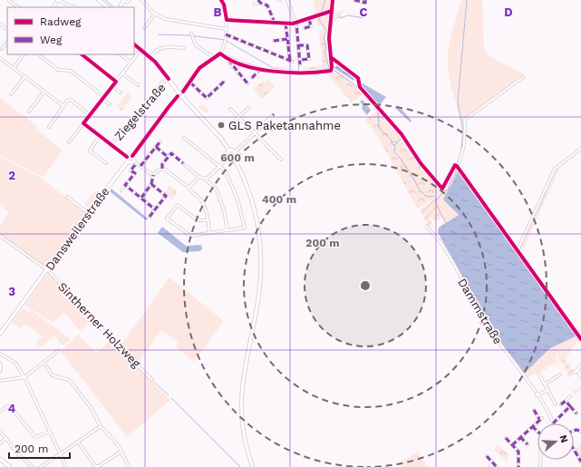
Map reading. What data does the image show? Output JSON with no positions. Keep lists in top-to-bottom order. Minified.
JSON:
{"streets":{"main road":["Dansweilerstraße"],"street":["Ziegelstraße","Dammstraße","Sintherner Holzweg"]},"crossings":[["Dansweilerstraße","Sintherner Holzweg"]],"places":["GLS Paketannahme"],"legend":["Radweg","Weg"],"scale_bar":"200 m","north":"right","grid":{"columns":["B","C","D"],"rows":["2","3","4"]},"rings":["600 m","400 m","200 m"]}
